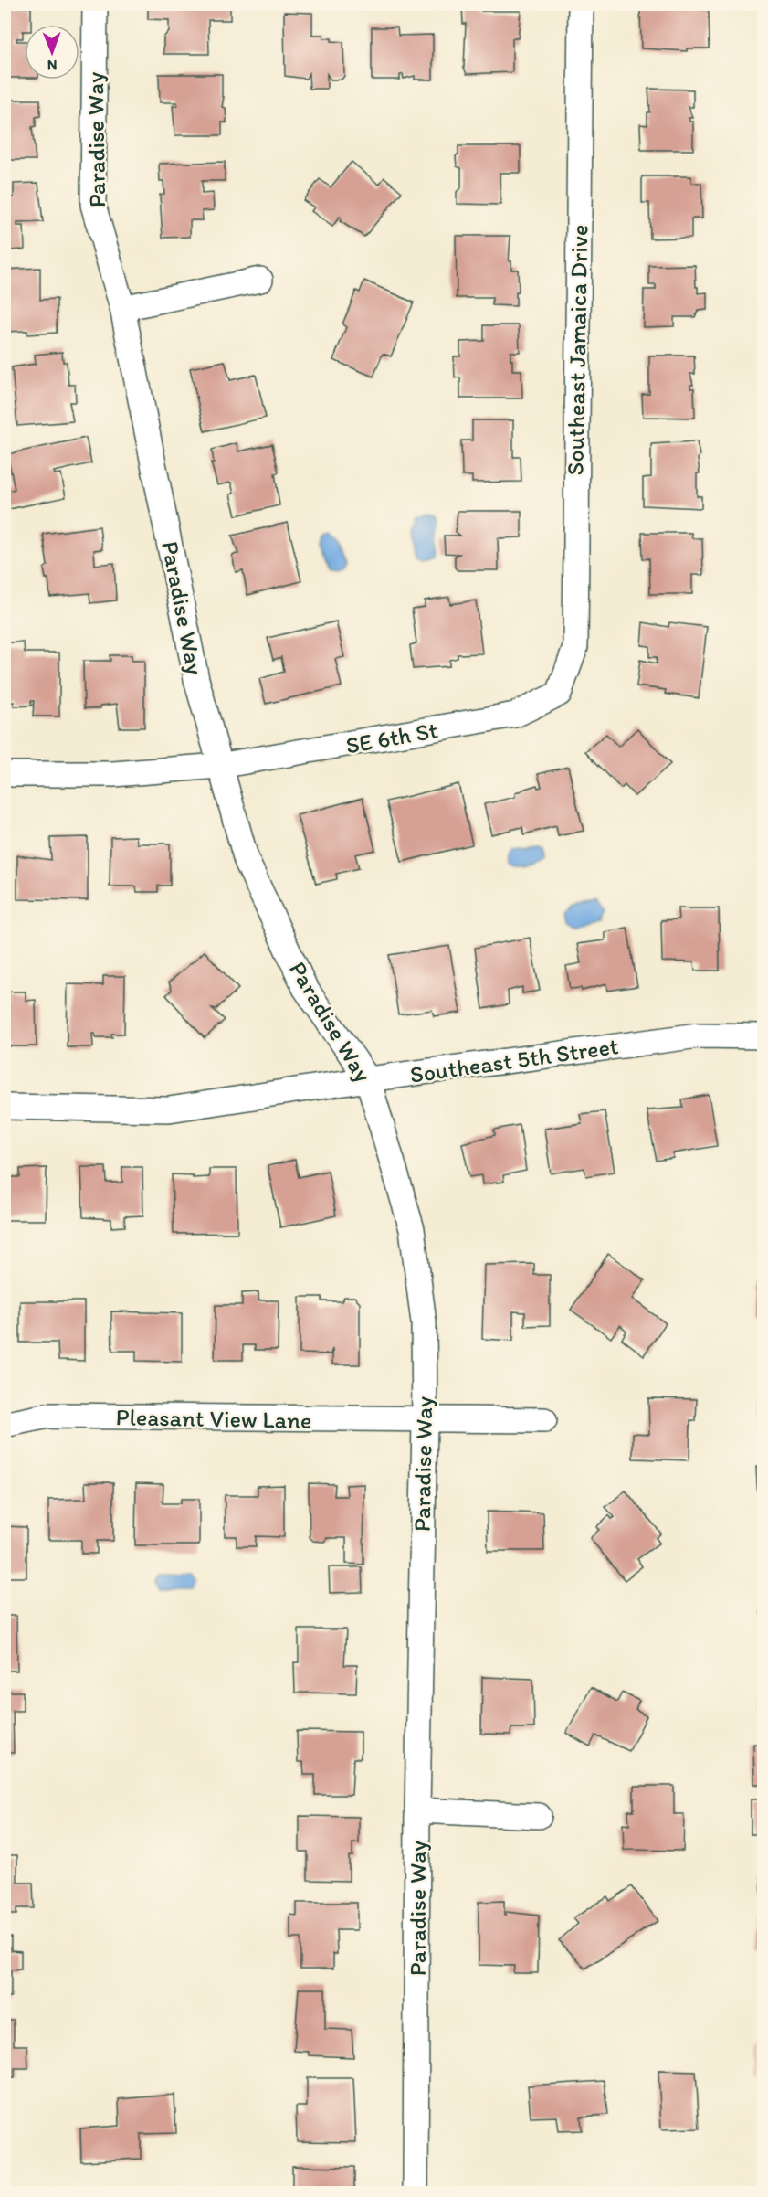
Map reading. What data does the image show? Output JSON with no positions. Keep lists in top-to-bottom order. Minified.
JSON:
{"streets":{"street":["Paradise Way","Southeast Jamaica Drive","SE 6th St","Southeast 5th Street","Pleasant View Lane"]},"crossings":[["Paradise Way","SE 6th St"],["Paradise Way","Southeast 5th Street"],["Paradise Way","Pleasant View Lane"],["Southeast Jamaica Drive","SE 6th St"]],"north":"bottom"}
